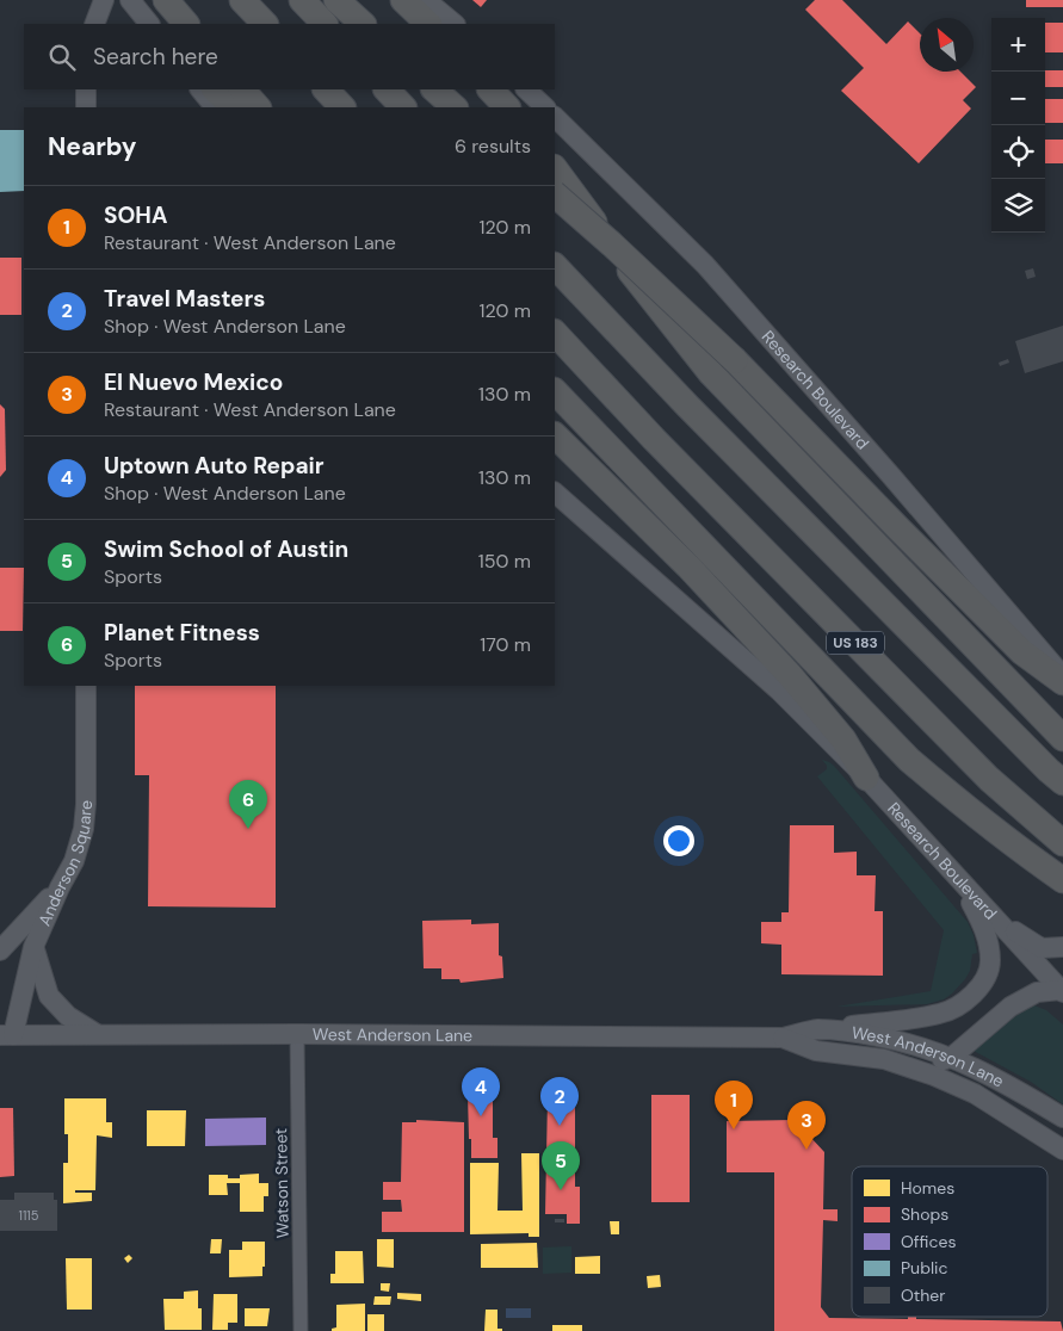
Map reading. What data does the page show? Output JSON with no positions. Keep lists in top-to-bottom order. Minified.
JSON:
{"streets":{"highway":["US 183"],"main road":["Research Boulevard","Anderson Square","West Anderson Lane"],"street":["Watson Street"]},"crossings":[["Anderson Square","West Anderson Lane"],["West Anderson Lane","Watson Street"]],"house_numbers":["1115"],"legend":["Homes","Shops","Offices","Public","Other"],"north":"top left","page":{"map_buttons":["+","−"],"search":"Search here","heading":["Nearby","6 results"],"list":[{"mark":"1","name":"SOHA","note":"Restaurant · West Anderson Lane","value":"120 m"},{"mark":"2","name":"Travel Masters","note":"Shop · West Anderson Lane","value":"120 m"},{"mark":"3","name":"El Nuevo Mexico","note":"Restaurant · West Anderson Lane","value":"130 m"},{"mark":"4","name":"Uptown Auto Repair","note":"Shop · West Anderson Lane","value":"130 m"},{"mark":"5","name":"Swim School of Austin","note":"Sports","value":"150 m"},{"mark":"6","name":"Planet Fitness","note":"Sports","value":"170 m"}],"pins":["6","4","2","1","3","5"]}}
